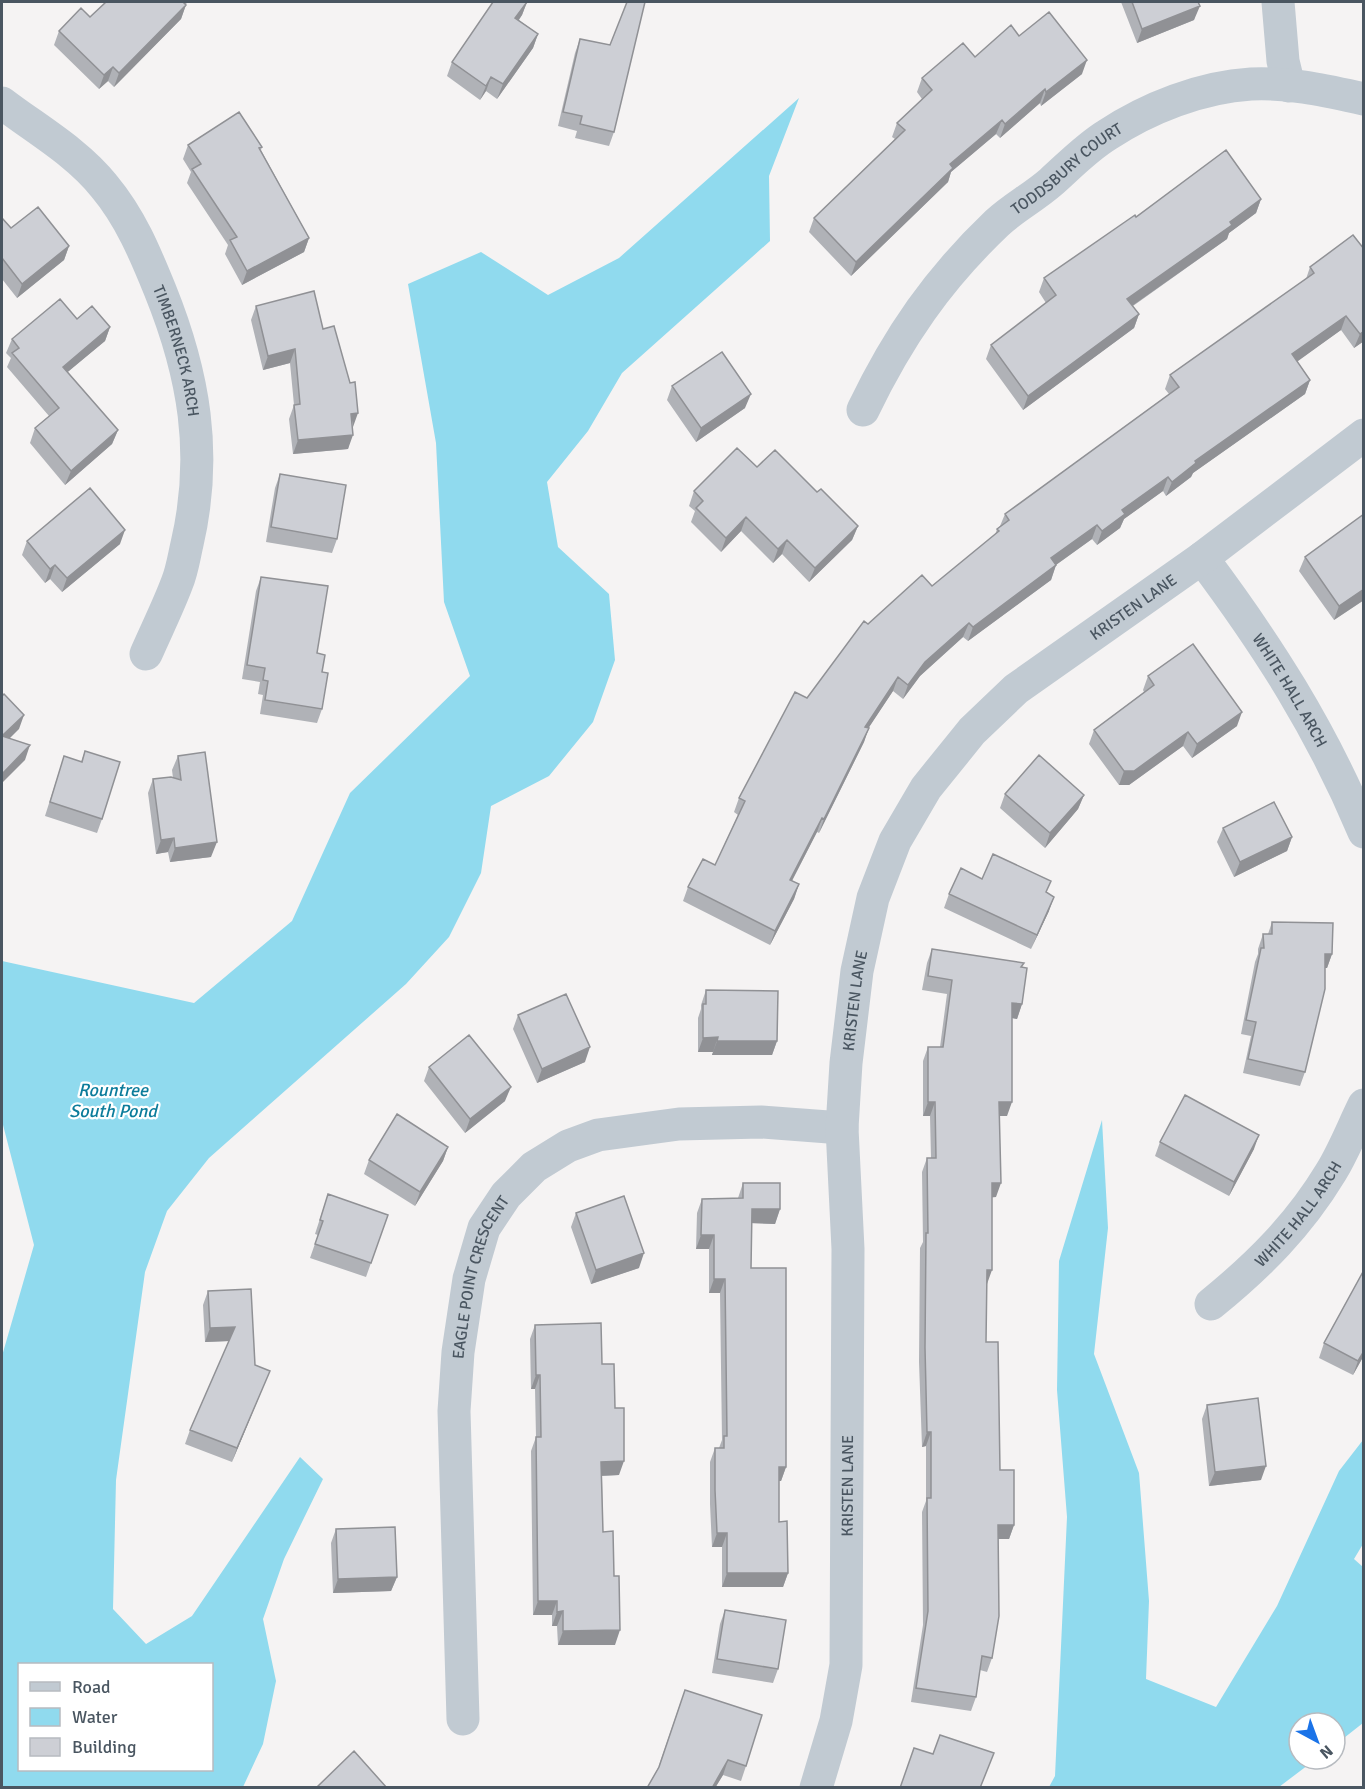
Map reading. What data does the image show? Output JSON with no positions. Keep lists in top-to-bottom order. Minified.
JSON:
{"streets":{"street":["TODDSBURY COURT","TIMBERNECK ARCH","KRISTEN LANE","WHITE HALL ARCH","EAGLE POINT CRESCENT"]},"crossings":[["KRISTEN LANE","WHITE HALL ARCH"],["KRISTEN LANE","EAGLE POINT CRESCENT"]],"water":["Rountree South Pond"],"legend":["Road","Water","Building"],"north":"bottom right"}
